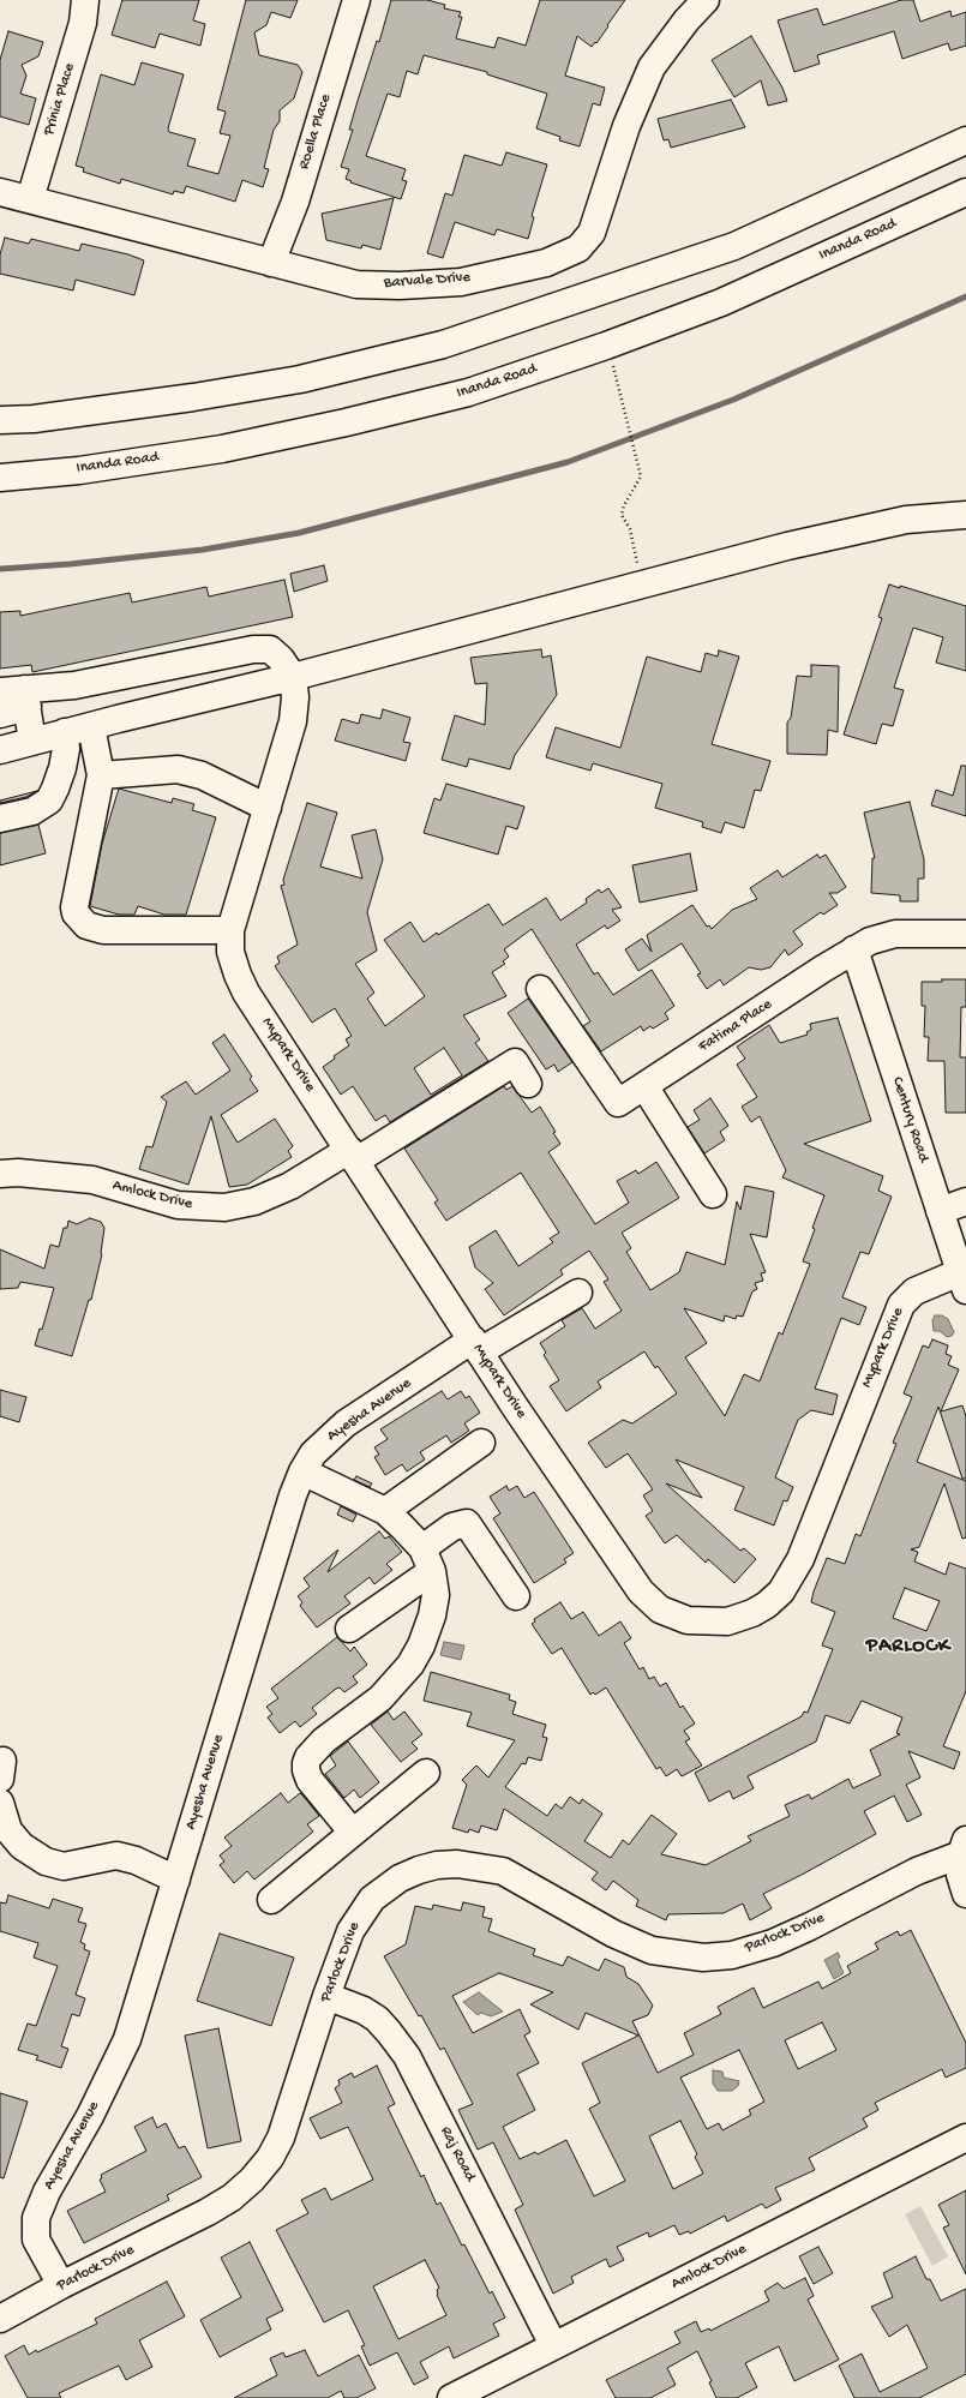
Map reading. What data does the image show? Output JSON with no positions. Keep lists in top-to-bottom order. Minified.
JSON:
{"streets":{"street":["Prinia Place","Roella Place","Inanda Road","Barvale Drive","Fatima Place","Mypark Drive","Century Road","Amlock Drive","Ayesha Avenue","Parlock Drive","Raj Road"]},"crossings":[["Prinia Place","Barvale Drive"],["Roella Place","Barvale Drive"],["Fatima Place","Century Road"],["Mypark Drive","Century Road"],["Mypark Drive","Amlock Drive"],["Mypark Drive","Ayesha Avenue"],["Amlock Drive","Raj Road"],["Ayesha Avenue","Parlock Drive"],["Parlock Drive","Raj Road"]],"districts":["PARLOCK"]}
